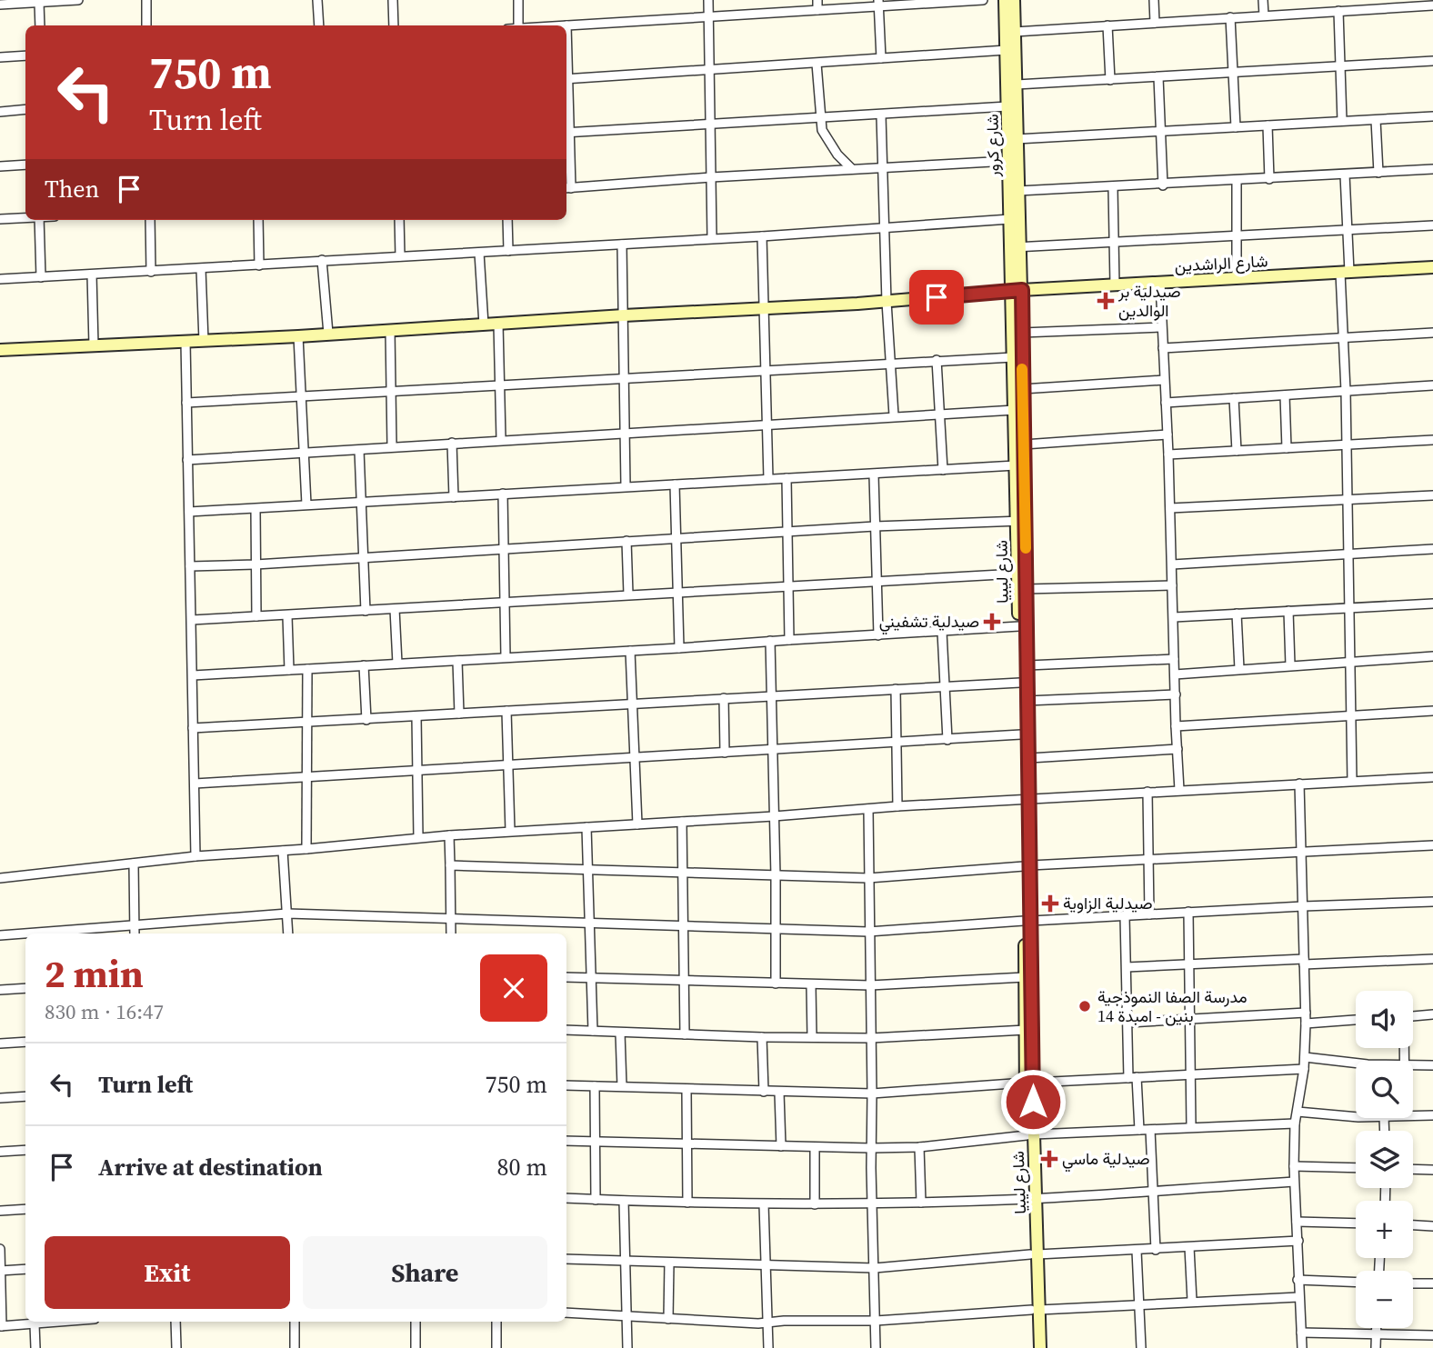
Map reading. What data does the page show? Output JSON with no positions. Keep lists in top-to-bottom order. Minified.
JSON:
{"streets":{"main road":["شارع كرور","شارع الراشدين","شارع ليبيا"]},"crossings":[["شارع كرور","شارع الراشدين"],["شارع كرور","شارع ليبيا"],["شارع الراشدين","شارع ليبيا"]],"places":{"health":["صيدلية بر الوالدين","صيدلية تشفيني","صيدلية الزاوية","صيدلية ماسي"],"other":["مدرسة الصفا النموذجية بنين - امبدة 14"]},"page":{"turn":["750 m","Turn left"],"then":"Then","heading":["2 min","830 m · 16:47"],"map_buttons":["+","−"],"list":[{"name":"Turn left","value":"750 m"},{"name":"Arrive at destination","value":"80 m"}],"buttons":["Exit","Share"]}}
